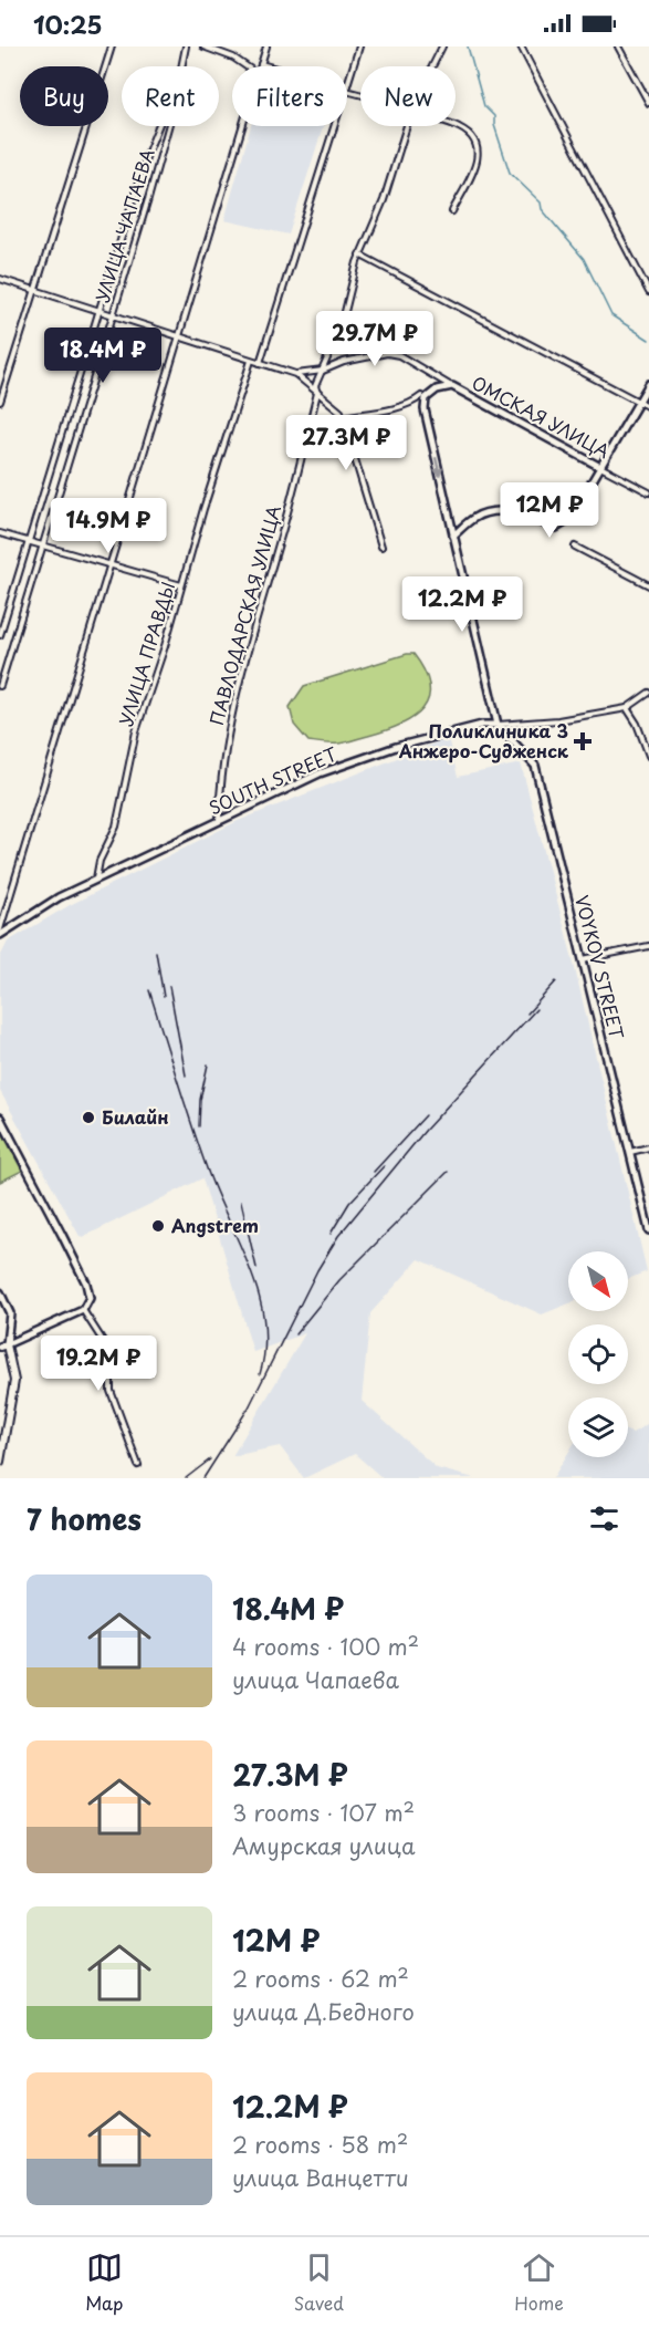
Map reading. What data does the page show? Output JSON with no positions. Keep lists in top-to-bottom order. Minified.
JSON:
{"streets":{"street":["УЛИЦА ЧАПАЕВА","ОМСКАЯ УЛИЦА","ПАВЛОДАРСКАЯ УЛИЦА","УЛИЦА ПРАВДЫ","SOUTH STREET","VOYKOV STREET"]},"crossings":[["ОМСКАЯ УЛИЦА","ПАВЛОДАРСКАЯ УЛИЦА"],["ПАВЛОДАРСКАЯ УЛИЦА","SOUTH STREET"],["УЛИЦА ПРАВДЫ","SOUTH STREET"],["SOUTH STREET","VOYKOV STREET"]],"places":{"health":["Поликлиника 3 Анжеро-Судженск"],"other":["Билайн","Angstrem"]},"north":"bottom right","page":{"status":"10:25","chip":["Buy","Rent","Filters","New"],"price":["29.7M ₽","18.4M ₽","27.3M ₽","12M ₽","14.9M ₽","12.2M ₽","19.2M ₽"],"heading":"7 homes","list":[{"name":"18.4M ₽","note":"4 rooms · 100 m² · улица Чапаева"},{"name":"27.3M ₽","note":"3 rooms · 107 m² · Амурская улица"},{"name":"12M ₽","note":"2 rooms · 62 m² · улица Д.Бедного"},{"name":"12.2M ₽","note":"2 rooms · 58 m² · улица Ванцетти"}],"tabs":["Map","Saved","Home"]}}
